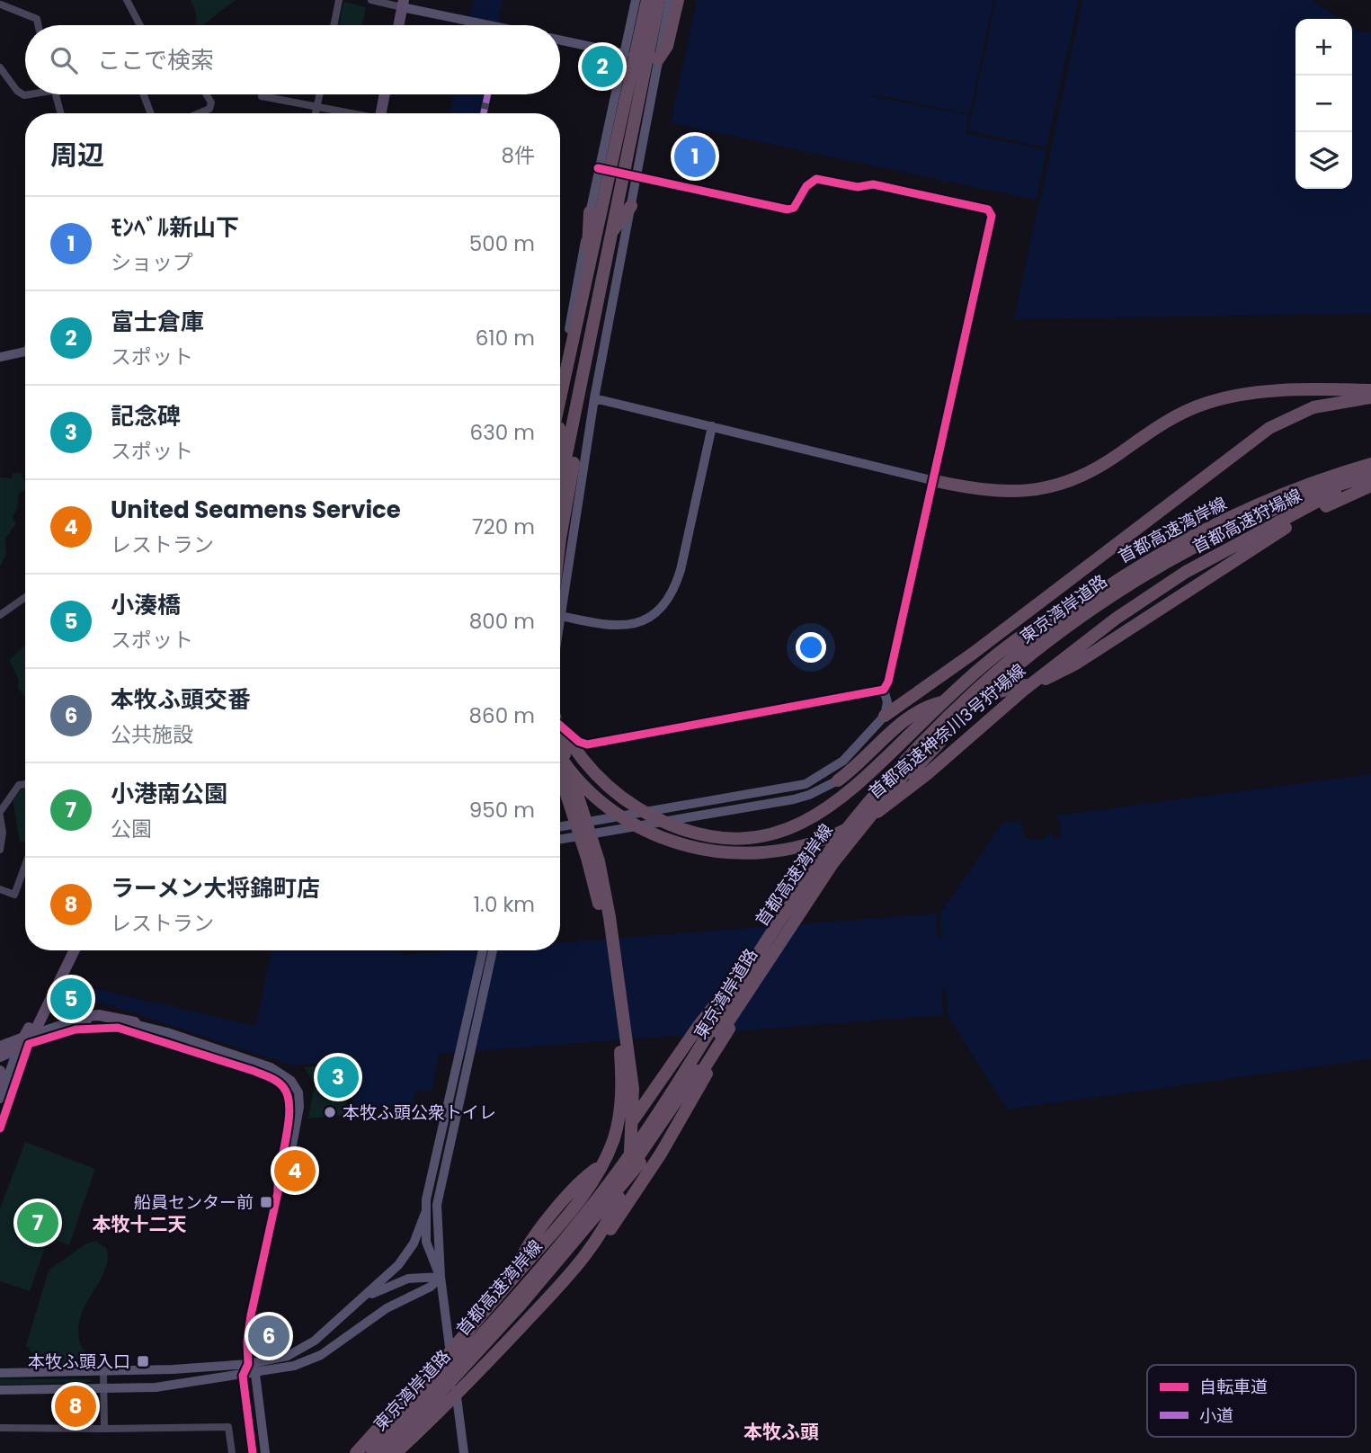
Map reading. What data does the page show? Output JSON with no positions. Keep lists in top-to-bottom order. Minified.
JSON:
{"streets":{"highway":["首都高速狩場線","首都高速湾岸線","東京湾岸道路","首都高速神奈川3号狩場線"]},"crossings":[["首都高速狩場線","首都高速湾岸線"],["首都高速狩場線","首都高速神奈川3号狩場線"],["首都高速湾岸線","東京湾岸道路"],["首都高速湾岸線","首都高速神奈川3号狩場線"]],"districts":["本牧十二天","本牧ふ頭"],"places":{"other":["本牧ふ頭公衆トイレ"],"transit":["船員センター前","本牧ふ頭入口"]},"legend":["自転車道","小道"],"page":{"map_buttons":["+","−"],"search":"ここで検索","pins":["2","1","5","3","4","7","6","8"],"heading":["周辺","8件"],"list":[{"mark":"1","name":"ﾓﾝﾍﾞﾙ新山下","note":"ショップ","value":"500 m"},{"mark":"2","name":"富士倉庫","note":"スポット","value":"610 m"},{"mark":"3","name":"記念碑","note":"スポット","value":"630 m"},{"mark":"4","name":"United Seamens Service","note":"レストラン","value":"720 m"},{"mark":"5","name":"小湊橋","note":"スポット","value":"800 m"},{"mark":"6","name":"本牧ふ頭交番","note":"公共施設","value":"860 m"},{"mark":"7","name":"小港南公園","note":"公園","value":"950 m"},{"mark":"8","name":"ラーメン大将錦町店","note":"レストラン","value":"1.0 km"}]}}
